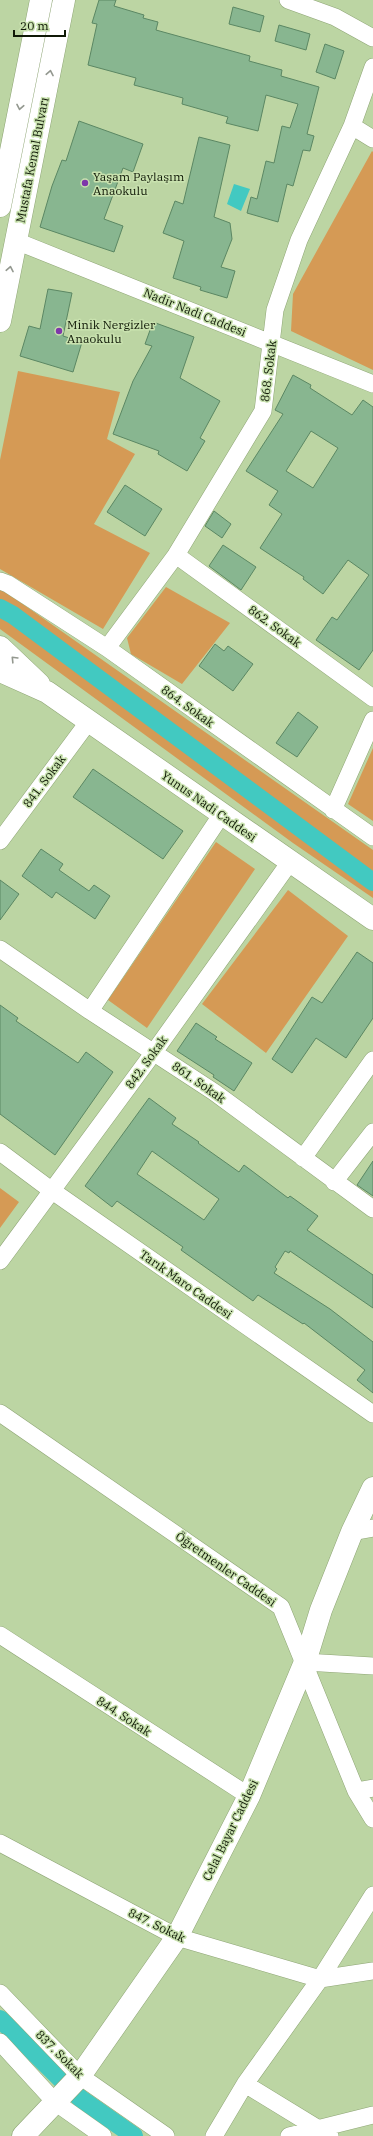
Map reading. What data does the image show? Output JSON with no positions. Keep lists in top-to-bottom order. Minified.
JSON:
{"streets":{"main road":["Mustafa Kemal Bulvarı","Yunus Nadi Caddesi","Celal Bayar Caddesi"],"street":["Nadir Nadi Caddesi","868. Sokak","862. Sokak","864. Sokak","841. Sokak","842. Sokak","861. Sokak","Tarık Maro Caddesi","Öğretmenler Caddesi","844. Sokak","847. Sokak","837. Sokak"]},"crossings":[["Mustafa Kemal Bulvarı","Nadir Nadi Caddesi"],["Nadir Nadi Caddesi","868. Sokak"],["868. Sokak","862. Sokak"],["868. Sokak","864. Sokak"],["841. Sokak","Yunus Nadi Caddesi"],["Yunus Nadi Caddesi","842. Sokak"],["842. Sokak","861. Sokak"],["842. Sokak","Tarık Maro Caddesi"],["Öğretmenler Caddesi","Celal Bayar Caddesi"],["844. Sokak","Celal Bayar Caddesi"],["Celal Bayar Caddesi","847. Sokak"],["Celal Bayar Caddesi","837. Sokak"]],"places":["Yaşam Paylaşım Anaokulu","Minik Nergizler Anaokulu"],"scale_bar":"20 m"}
